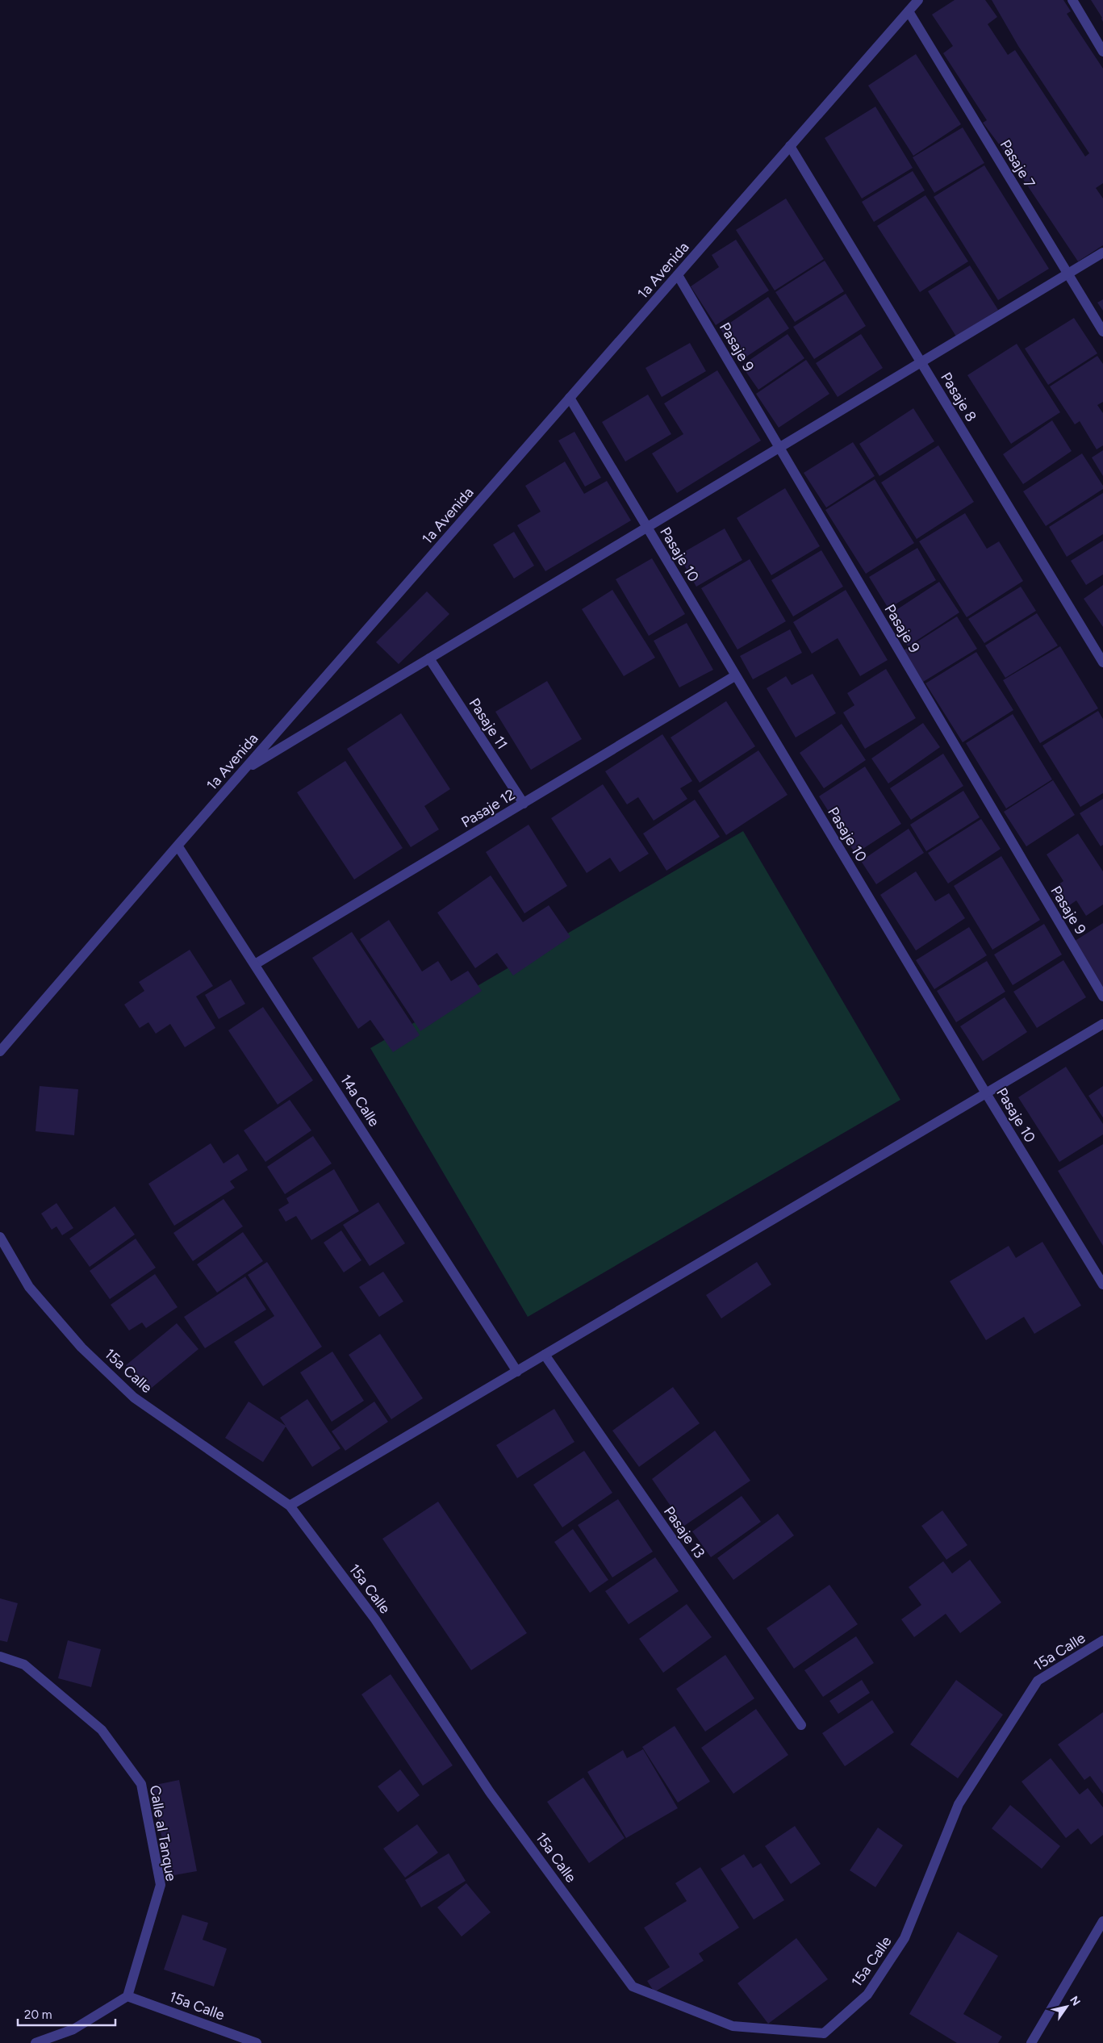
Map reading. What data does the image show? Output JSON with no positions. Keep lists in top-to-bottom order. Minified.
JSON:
{"streets":{"street":["Pasaje 7","1a Avenida","Pasaje 9","Pasaje 8","Pasaje 10","Pasaje 11","Pasaje 12","14a Calle","15a Calle","Pasaje 13","Calle al Tanque"]},"crossings":[["Pasaje 7","1a Avenida"],["1a Avenida","Pasaje 9"],["1a Avenida","Pasaje 8"],["1a Avenida","Pasaje 10"],["1a Avenida","14a Calle"],["Pasaje 10","Pasaje 12"],["Pasaje 11","Pasaje 12"],["Pasaje 12","14a Calle"],["15a Calle","Calle al Tanque"]],"scale_bar":"20 m","north":"top right"}
